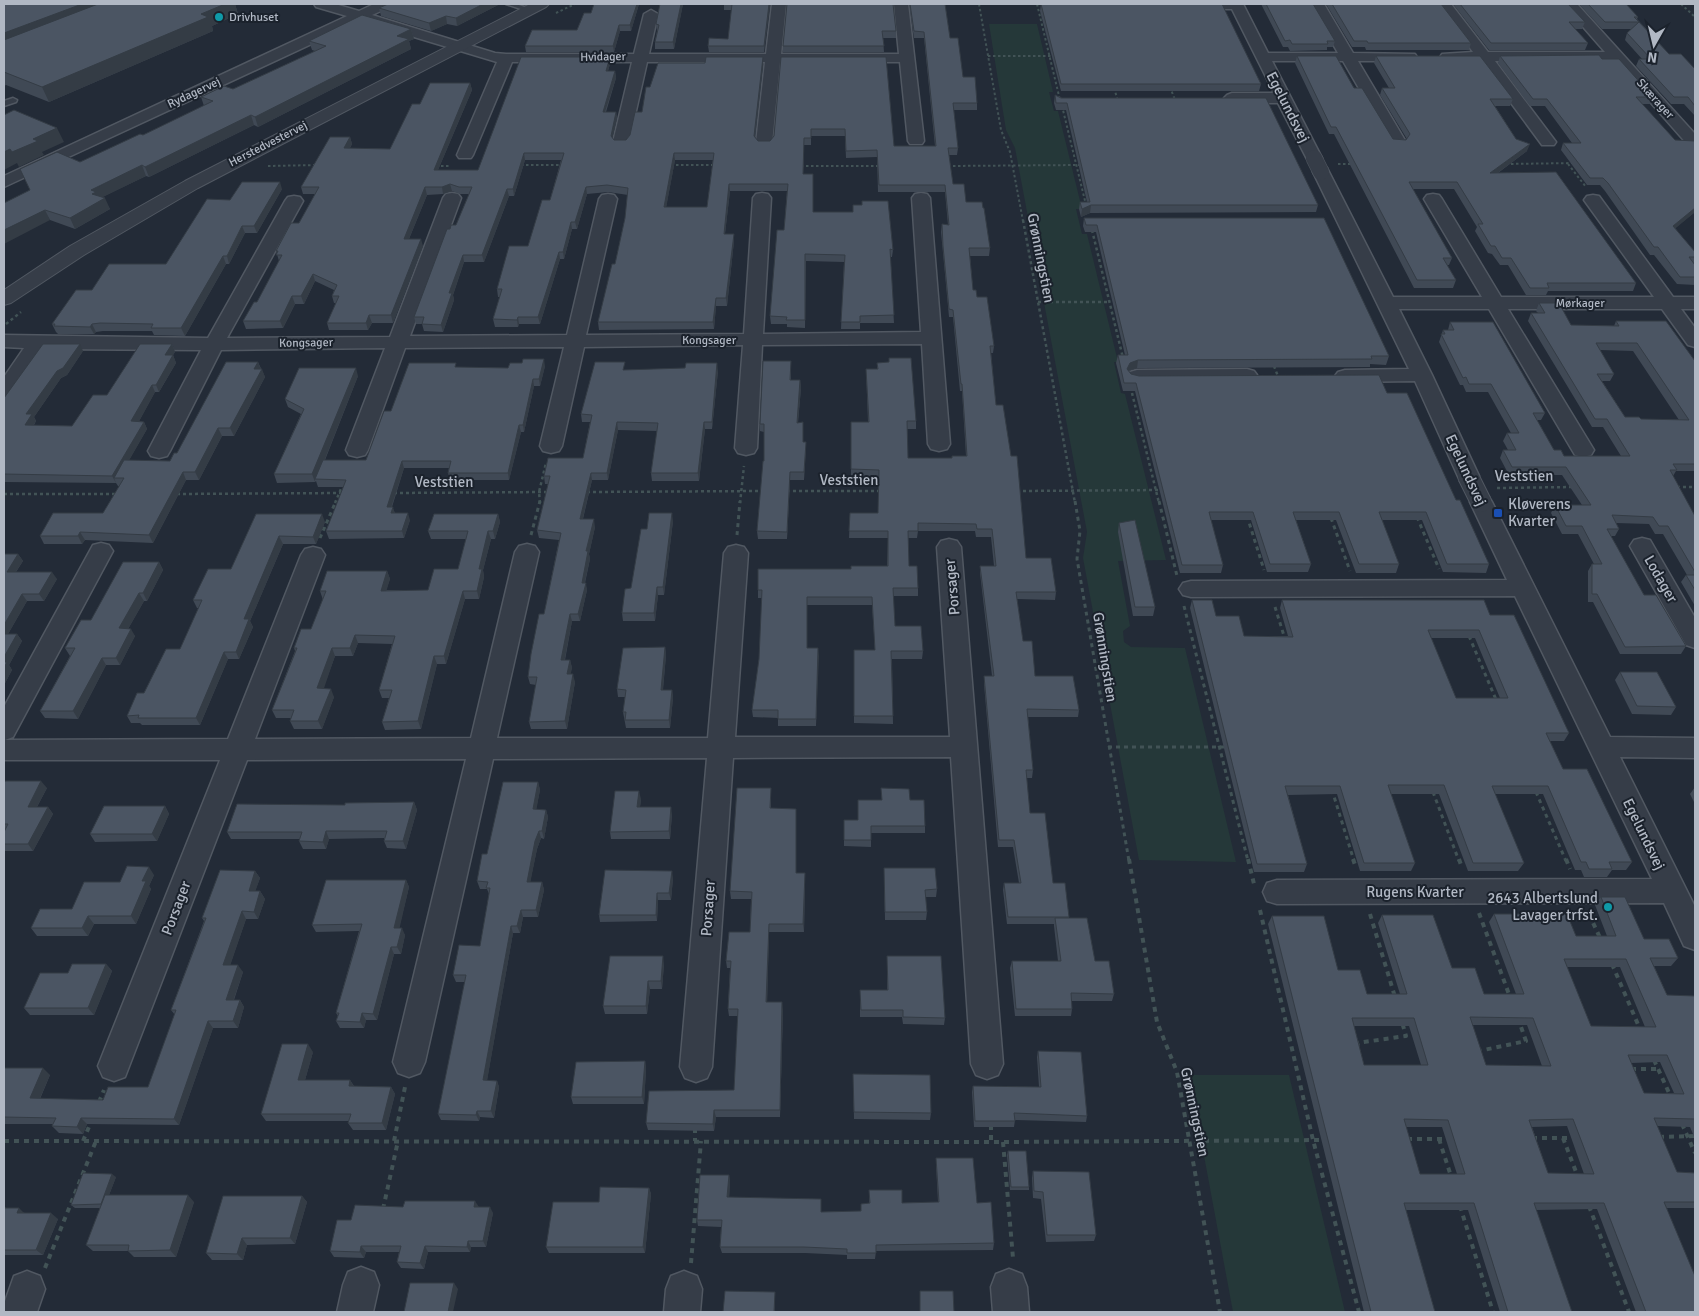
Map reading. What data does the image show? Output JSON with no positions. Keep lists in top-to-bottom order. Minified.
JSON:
{"streets":{"street":["Hvidager","Rydagervej","Skærager","Egelundsvej","Herstedvestervej","Mørkager","Kongsager","Lodager","Porsager","Rugens Kvarter"],"path":["Grønningstien","Veststien"]},"crossings":[["Hvidager","Rydagervej"],["Hvidager","Herstedvestervej"],["Egelundsvej","Mørkager"],["Egelundsvej","Veststien"],["Egelundsvej","Rugens Kvarter"]],"places":{"other":["Drivhuset","2643 Albertslund Lavager trfst."],"transit":["Kløverens Kvarter"]},"north":"bottom"}
